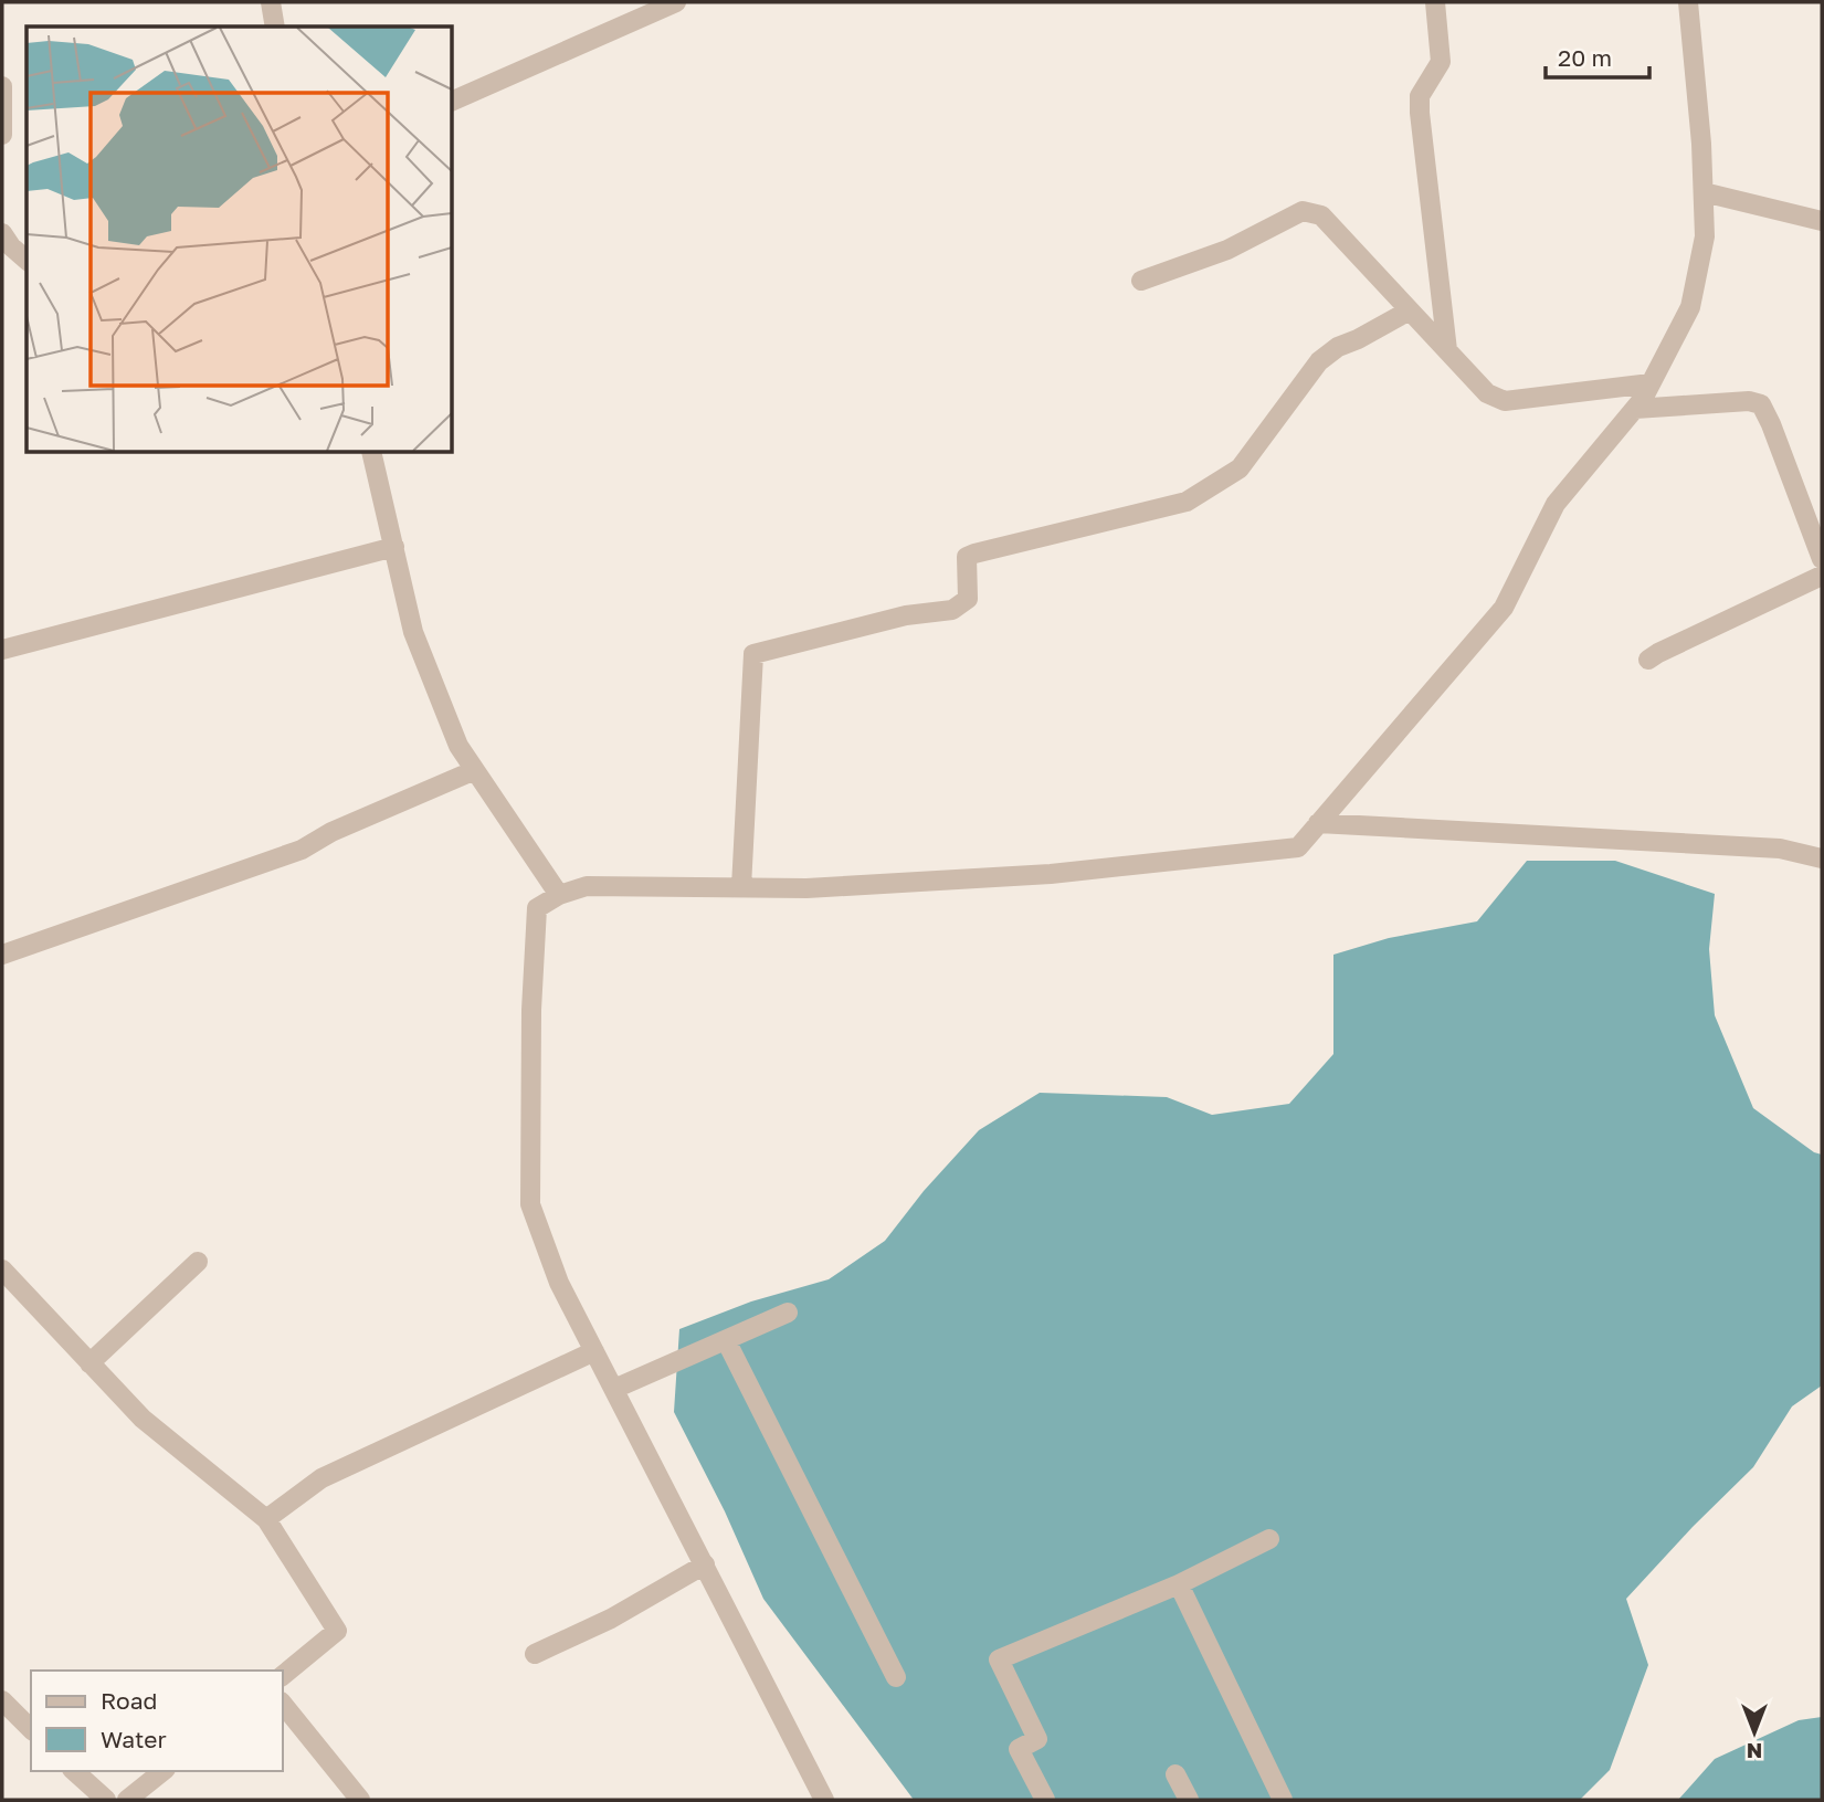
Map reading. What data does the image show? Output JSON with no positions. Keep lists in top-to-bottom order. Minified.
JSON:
{"legend":["Road","Water"],"scale_bar":"20 m","north":"bottom"}
